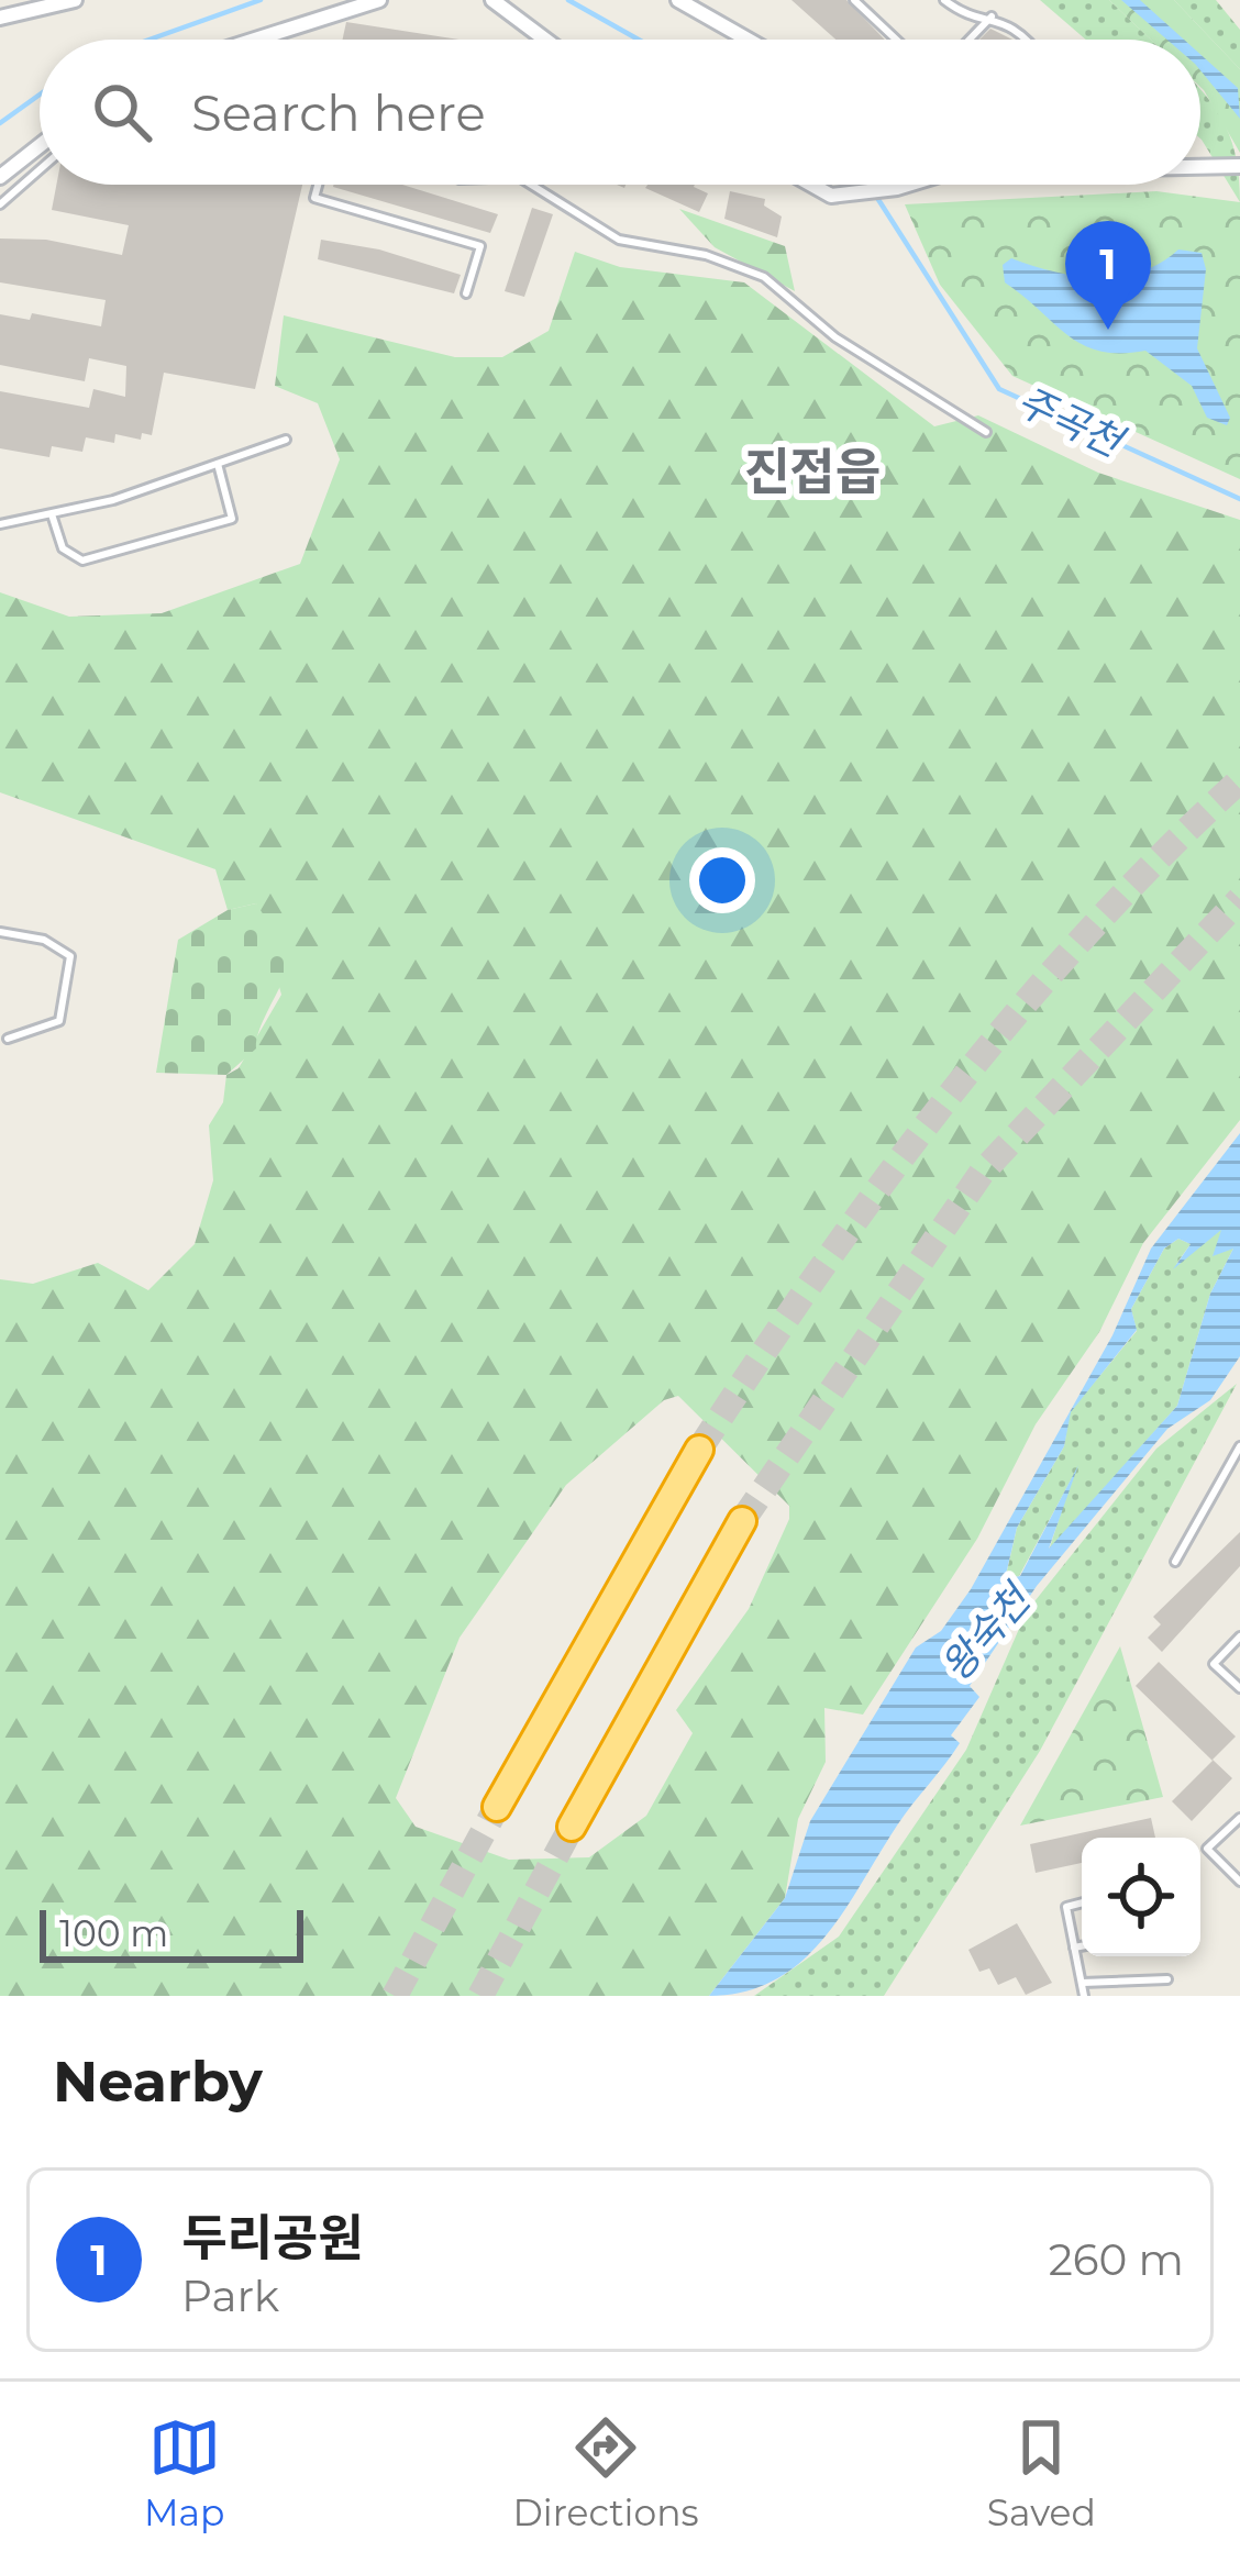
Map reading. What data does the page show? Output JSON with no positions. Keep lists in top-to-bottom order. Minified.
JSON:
{"districts":["진접읍"],"water":["주곡천","왕숙천"],"scale_bar":"100 m","page":{"search":"Search here","pins":"1","scale":"100 m","heading":"Nearby","list":[{"mark":"1","name":"두리공원","note":"Park","value":"260 m"}],"nav":["Map","Directions","Saved"]}}
